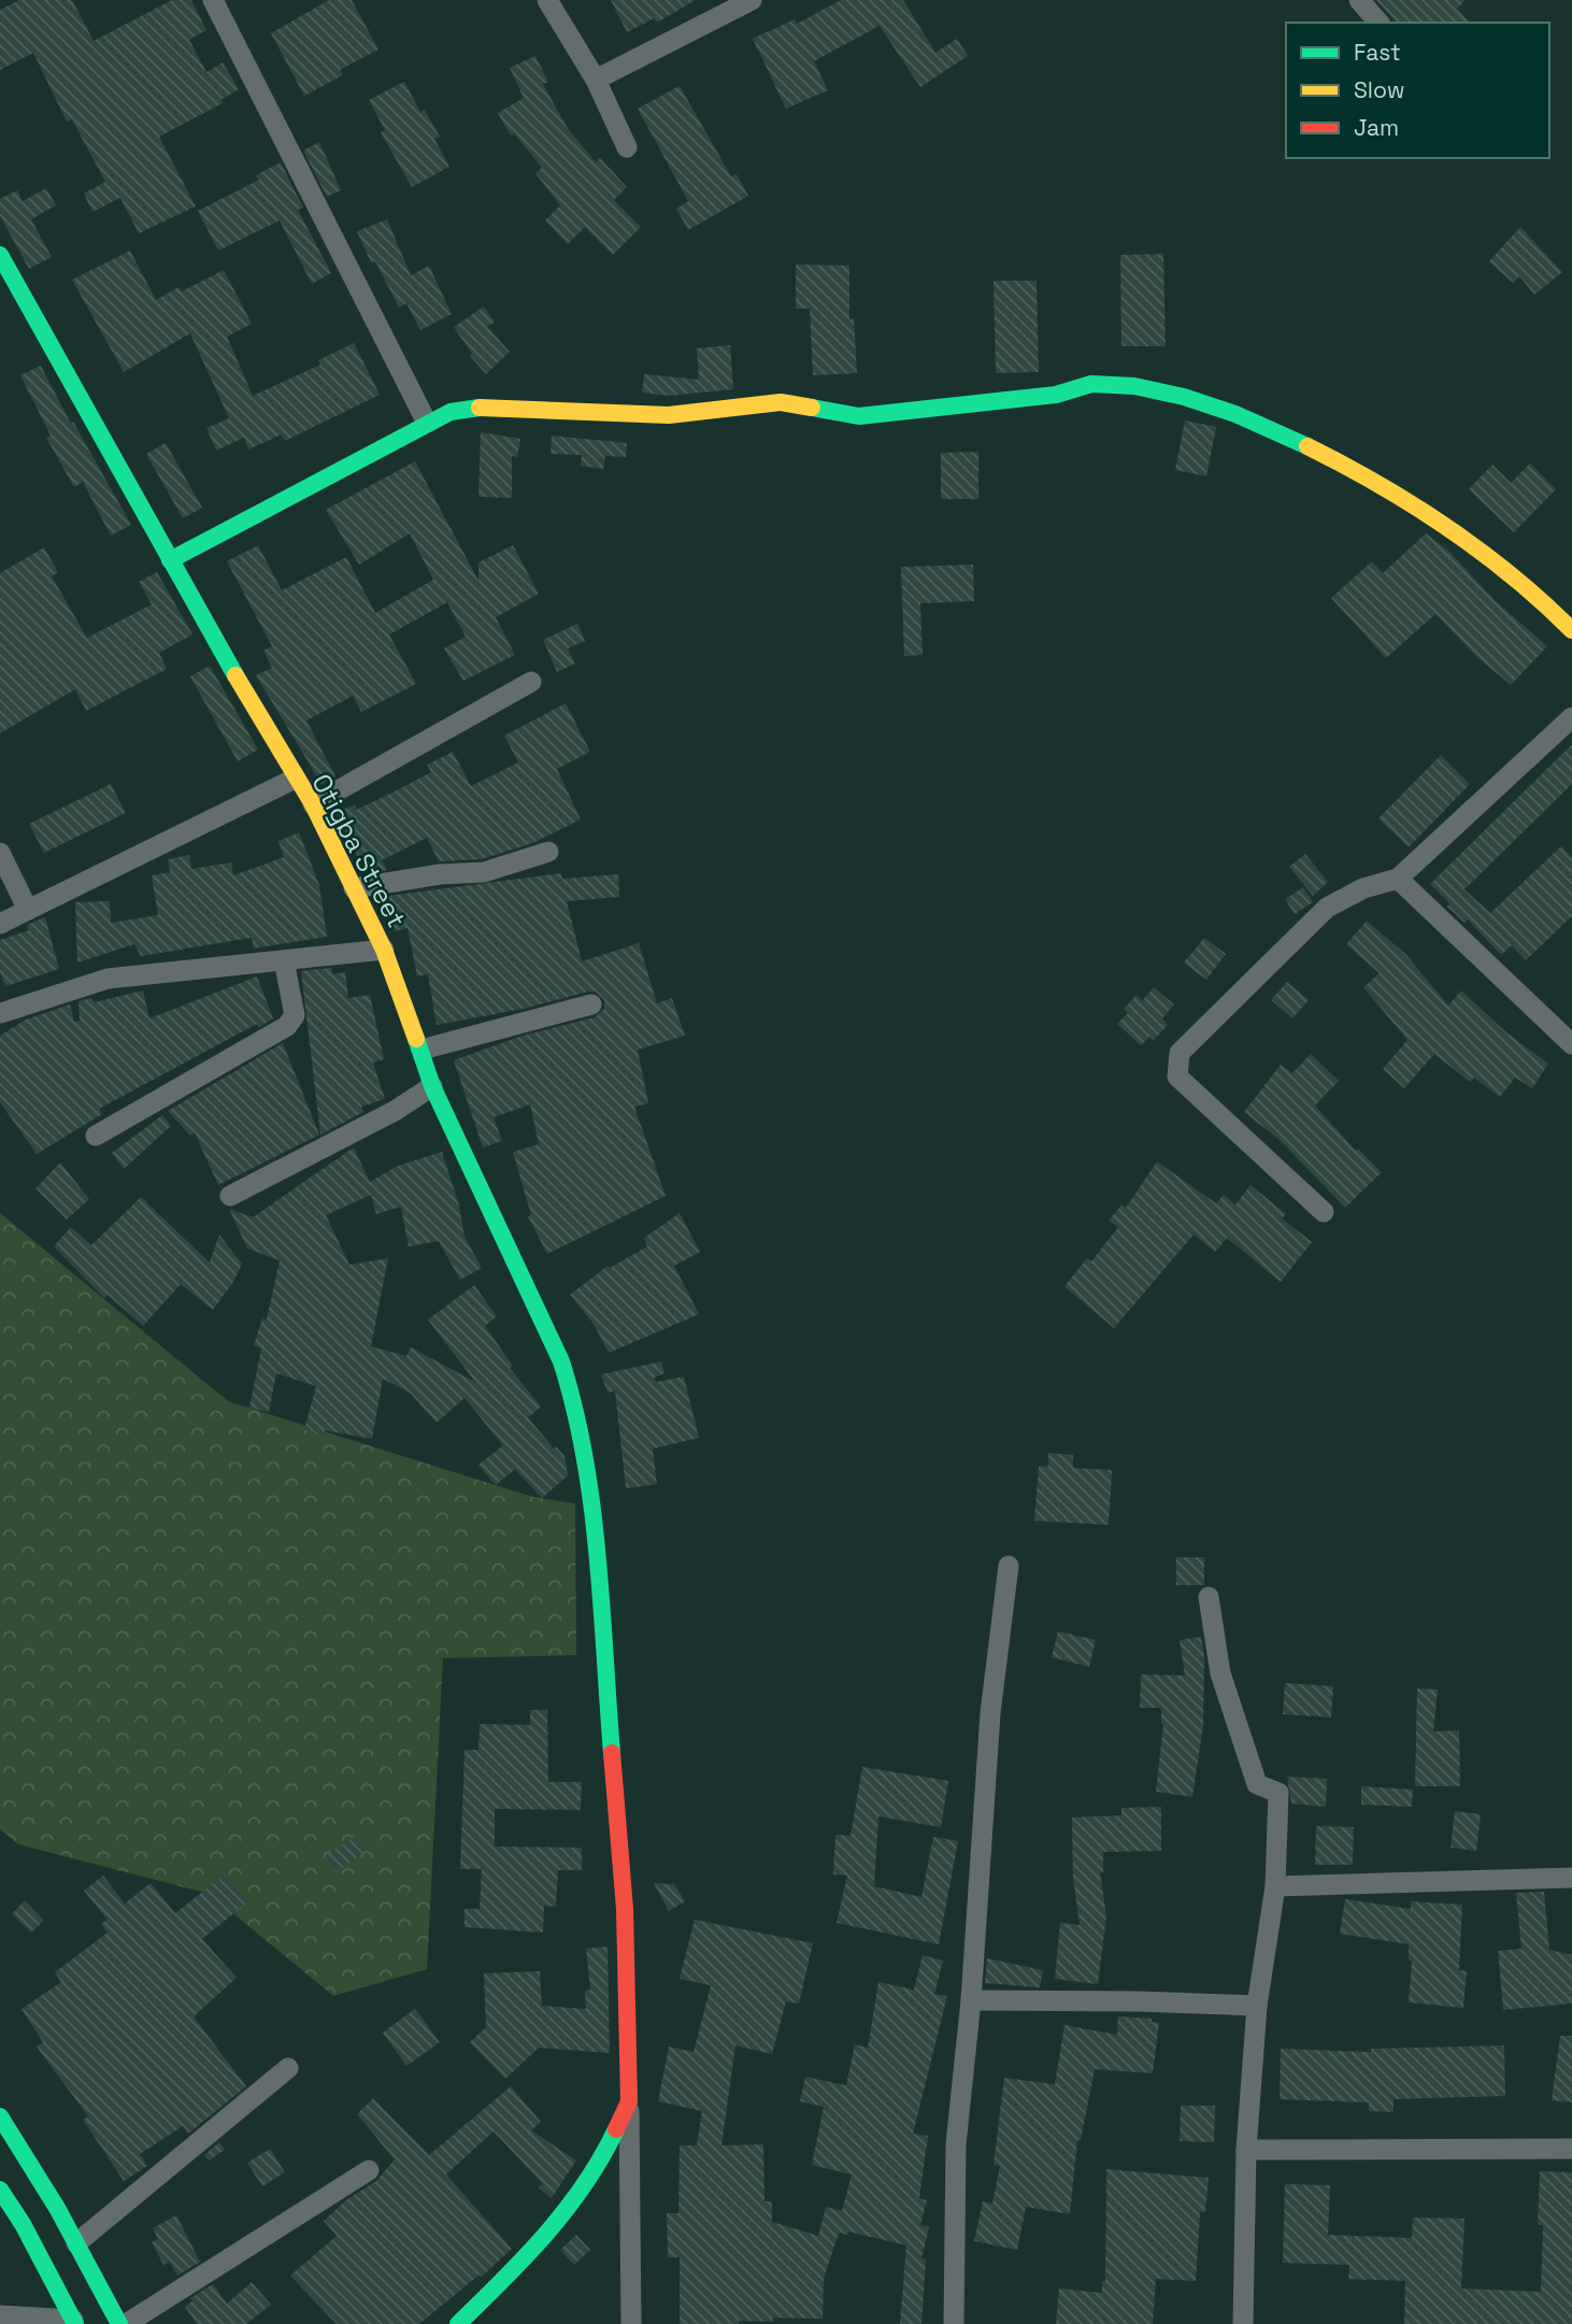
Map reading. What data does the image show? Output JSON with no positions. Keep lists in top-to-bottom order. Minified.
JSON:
{"streets":{"street":["Otigba Street"]},"legend":["Fast","Slow","Jam"]}
